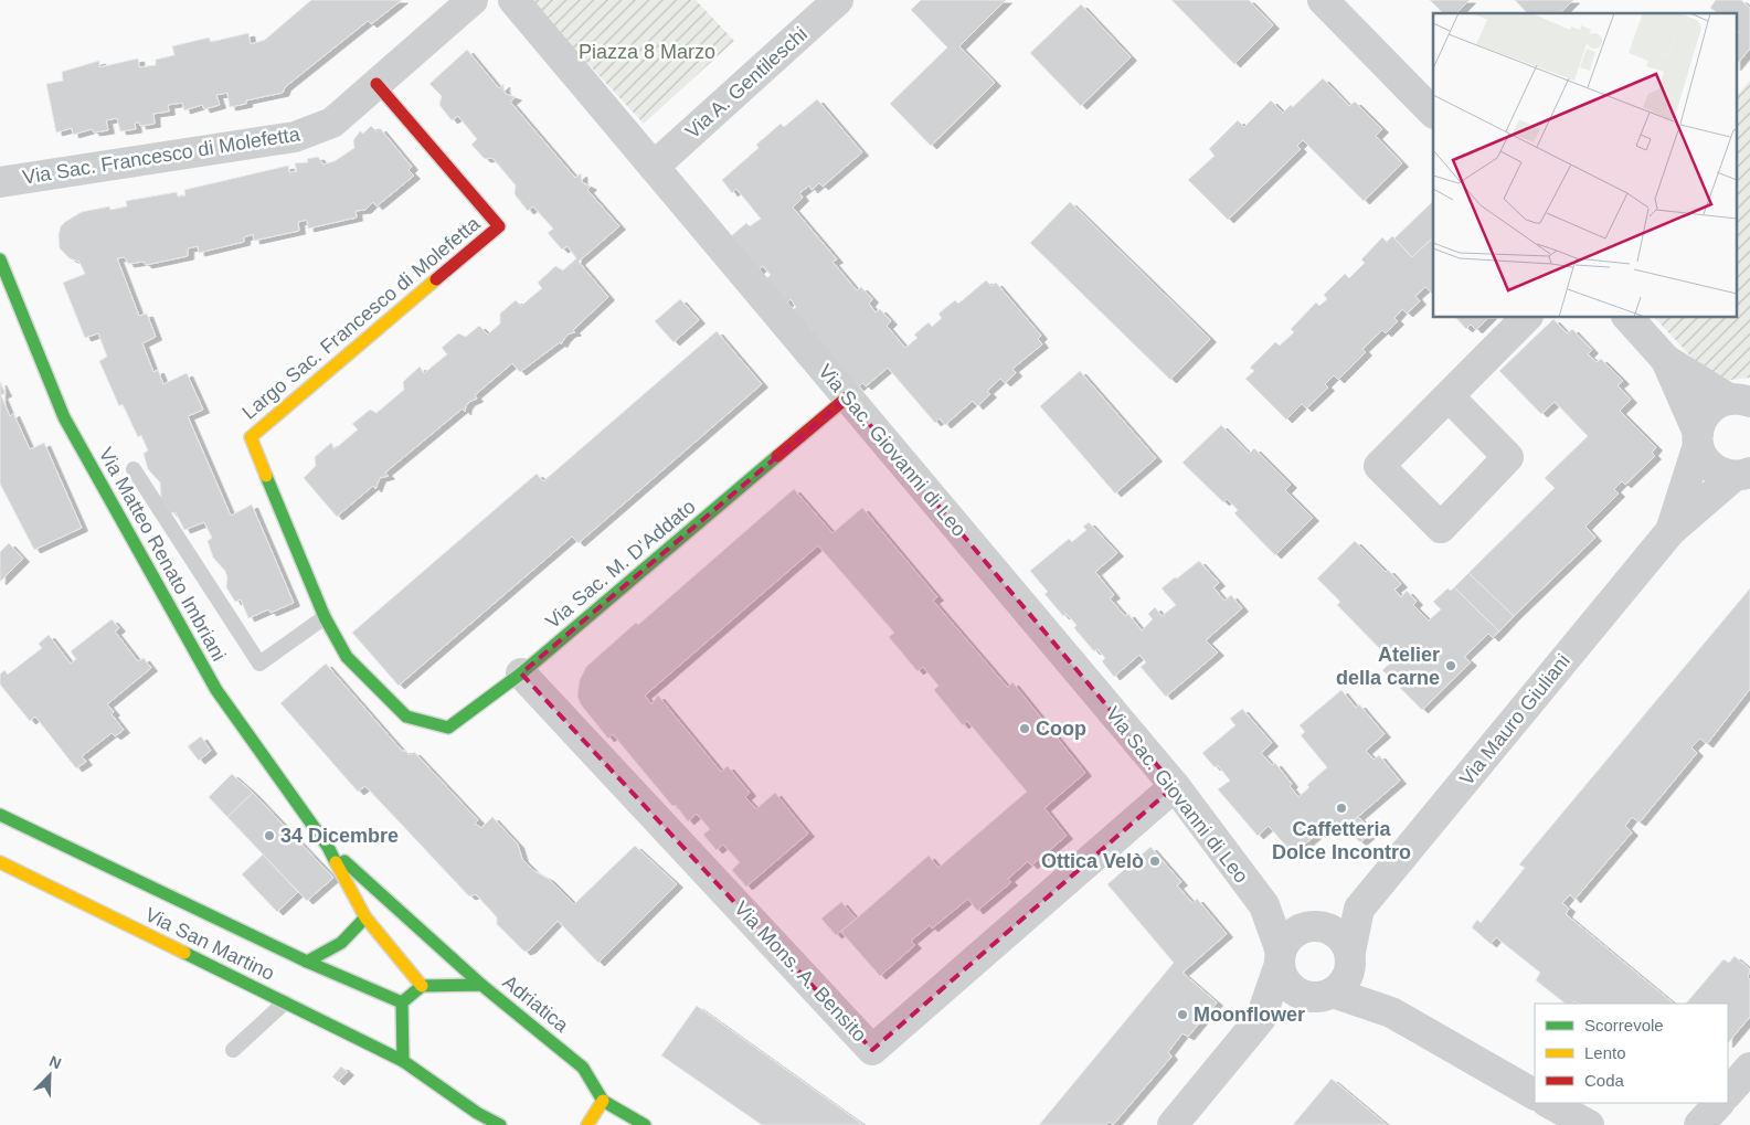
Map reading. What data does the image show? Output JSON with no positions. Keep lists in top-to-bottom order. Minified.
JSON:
{"streets":{"street":["Via A. Gentileschi","Via Sac. Francesco di Molefetta","Largo Sac. Francesco di Molefetta","Via Sac. Giovanni di Leo","Via Matteo Renato Imbriani","Via Sac. M. D'Addato","Via Mauro Giuliani","Via San Martino","Via Mons. A. Bensito","Adriatica"]},"crossings":[["Via A. Gentileschi","Via Sac. Giovanni di Leo"],["Via Sac. Francesco di Molefetta","Largo Sac. Francesco di Molefetta"],["Largo Sac. Francesco di Molefetta","Via Sac. M. D'Addato"],["Via Sac. Giovanni di Leo","Via Sac. M. D'Addato"],["Via Sac. Giovanni di Leo","Via Mauro Giuliani"],["Via Sac. Giovanni di Leo","Via Mons. A. Bensito"],["Via Sac. M. D'Addato","Via Mons. A. Bensito"]],"parks":["Piazza 8 Marzo"],"places":["Atelier della carne","Coop","Caffetteria Dolce Incontro","34 Dicembre","Ottica Velò","Moonflower"],"legend":["Scorrevole","Lento","Coda"],"north":"top right"}
